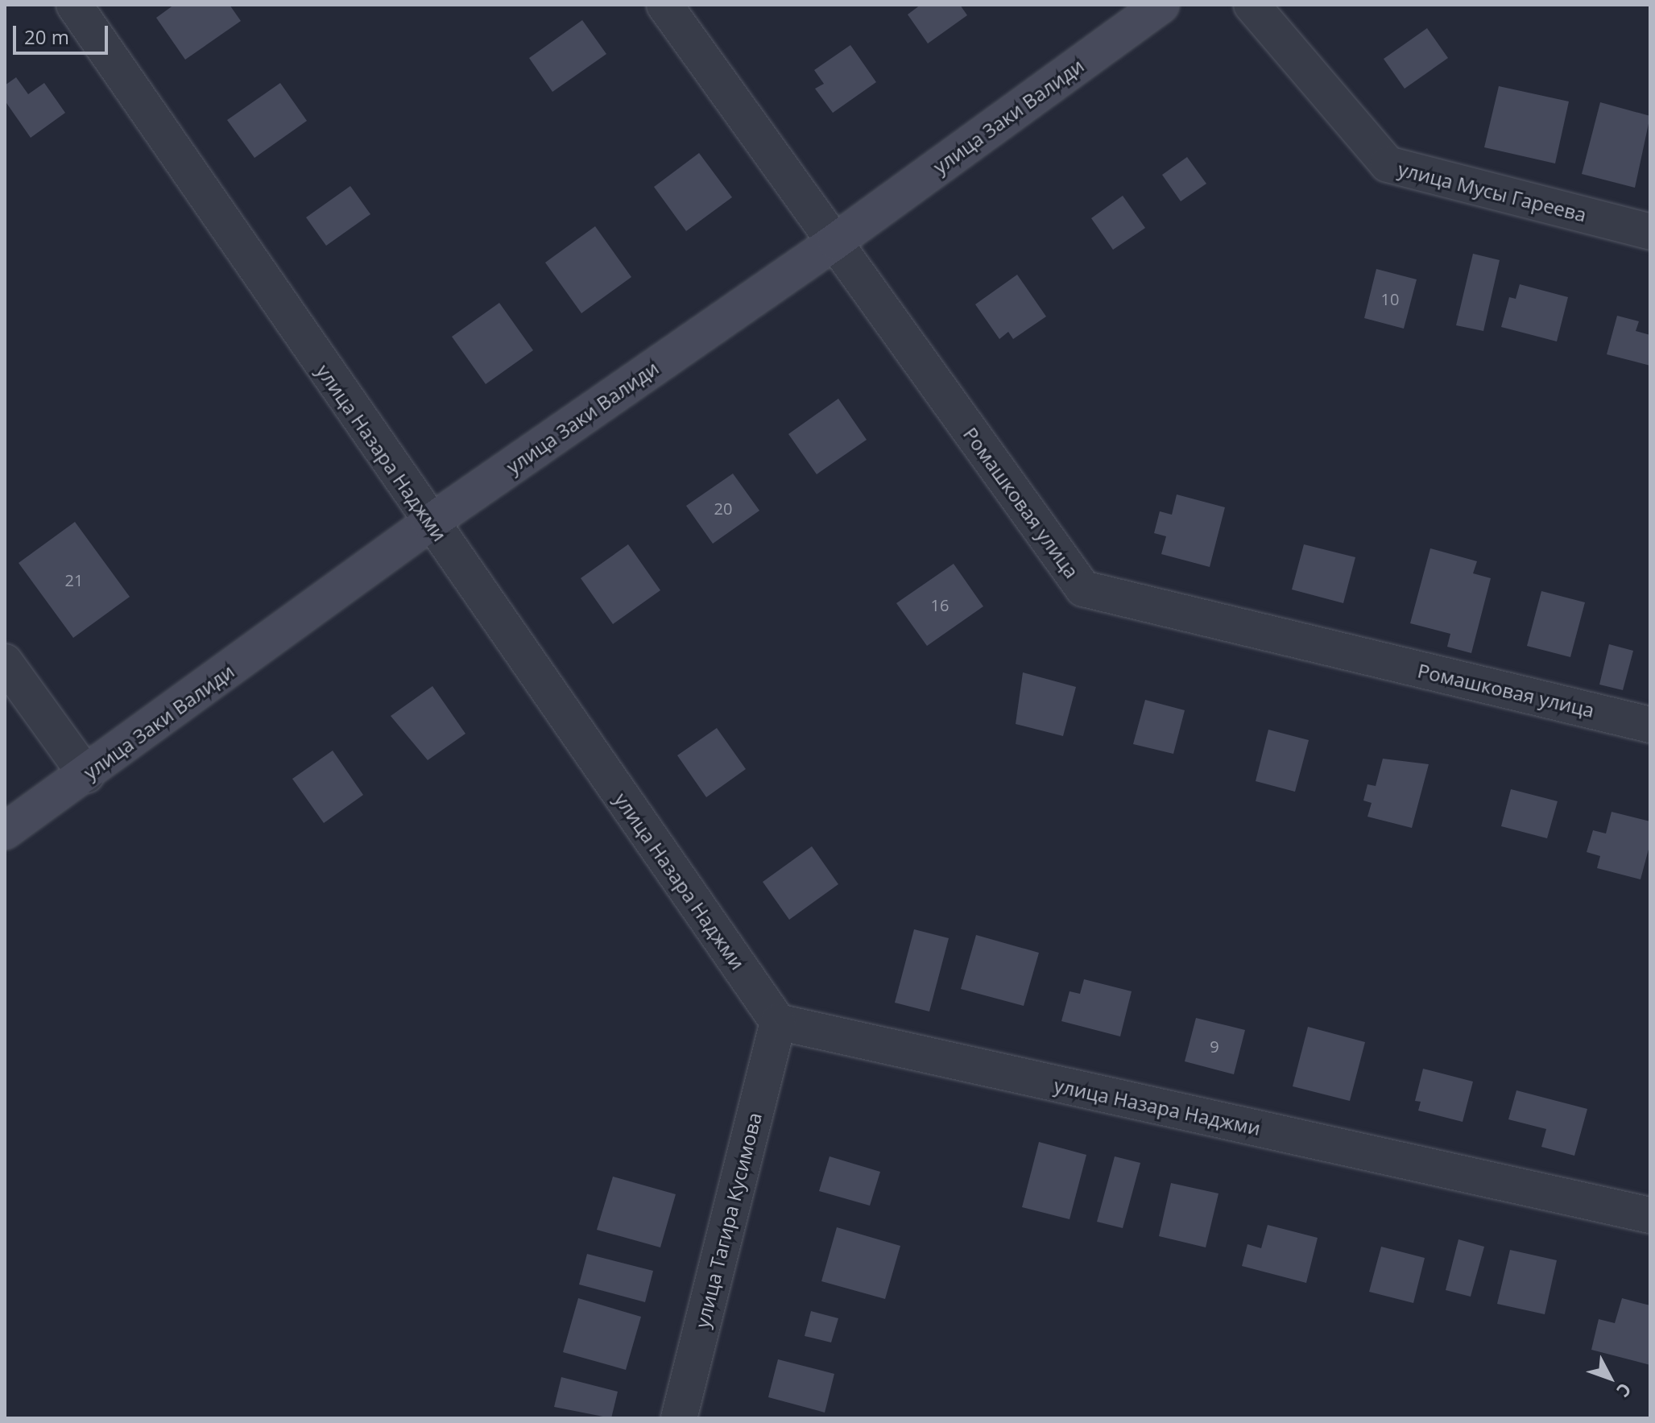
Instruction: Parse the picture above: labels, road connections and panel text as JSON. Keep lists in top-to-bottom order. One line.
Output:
{"streets":{"street":["улица Заки Валиди","улица Мусы Гареева","улица Назара Наджми","Ромашковая улица","улица Тагира Кусимова"]},"crossings":[["улица Заки Валиди","улица Назара Наджми"],["улица Заки Валиди","Ромашковая улица"],["улица Назара Наджми","улица Тагира Кусимова"]],"house_numbers":["10","20","21","16","9"],"scale_bar":"20 m","north":"bottom right"}
